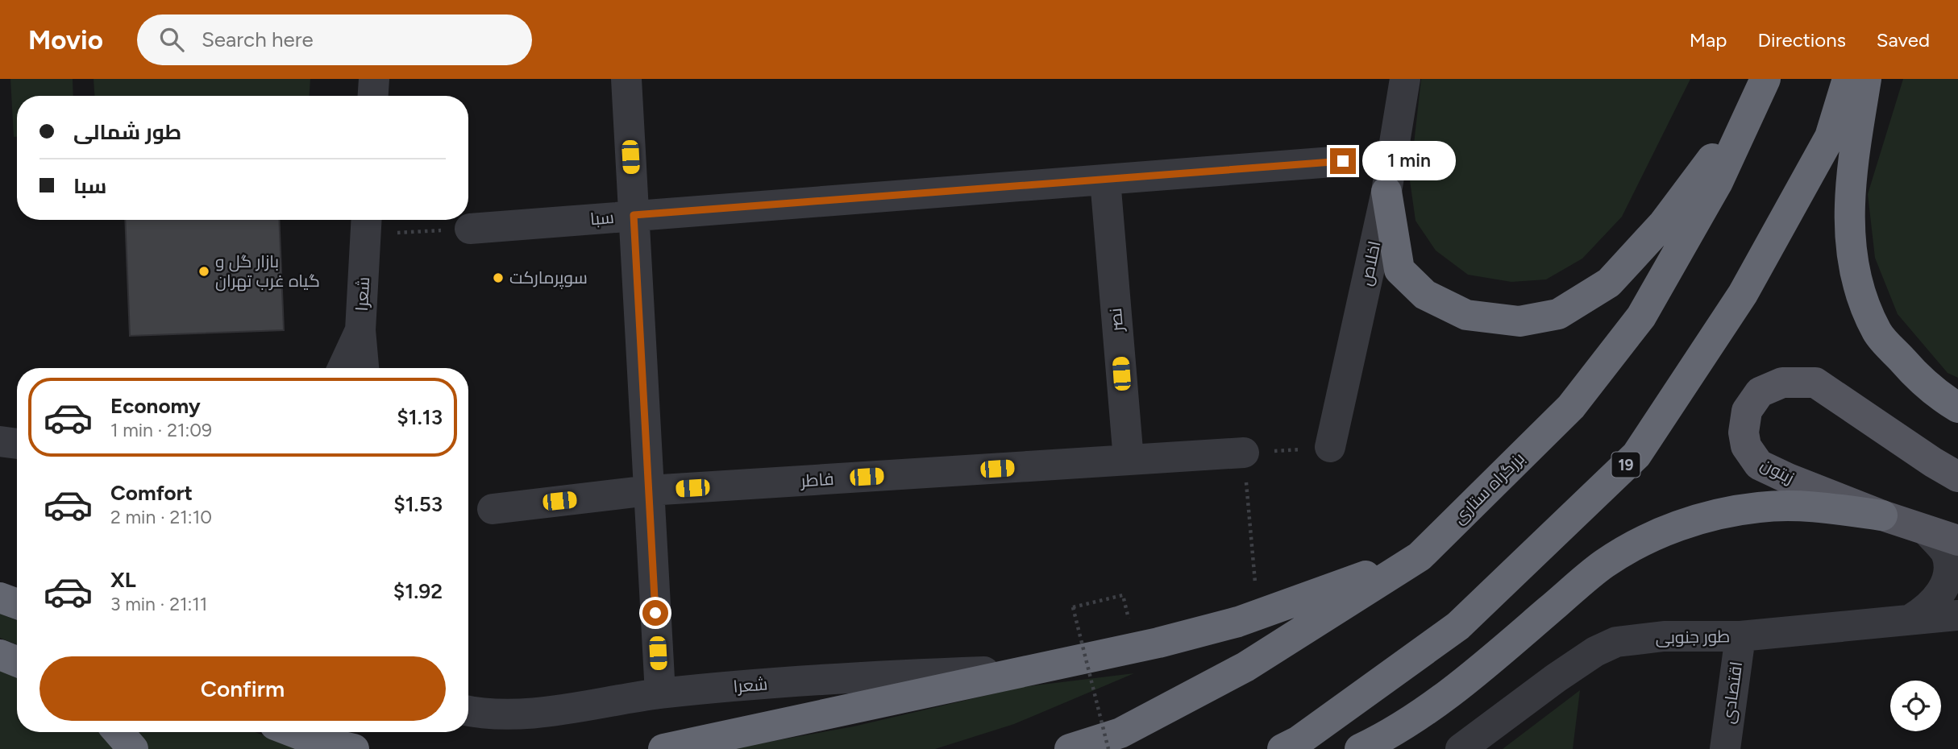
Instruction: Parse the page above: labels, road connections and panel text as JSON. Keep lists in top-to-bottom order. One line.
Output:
{"streets":{"highway":["19","بزرگراه ستاری"],"main road":["زیتون"],"street":["سبا","اخلاص","شعرا","نصر","فاطر","طور جنوبی","اقتصادی"]},"crossings":[["سبا","نصر"],["نصر","فاطر"],["طور جنوبی","اقتصادی"]],"places":["بازار گل و گیاه غرب تهران","سوپرمارکت"],"page":{"header":"Movio","search":"Search here","nav":["Map","Directions","Saved"],"banner":["طور شمالی","سبا"],"bubble":"1 min","list":[{"name":"Economy","note":"1 min · 21:09","value":"$1.13"},{"name":"Comfort","note":"2 min · 21:10","value":"$1.53"},{"name":"XL","note":"3 min · 21:11","value":"$1.92"}],"buttons":"Confirm"}}
